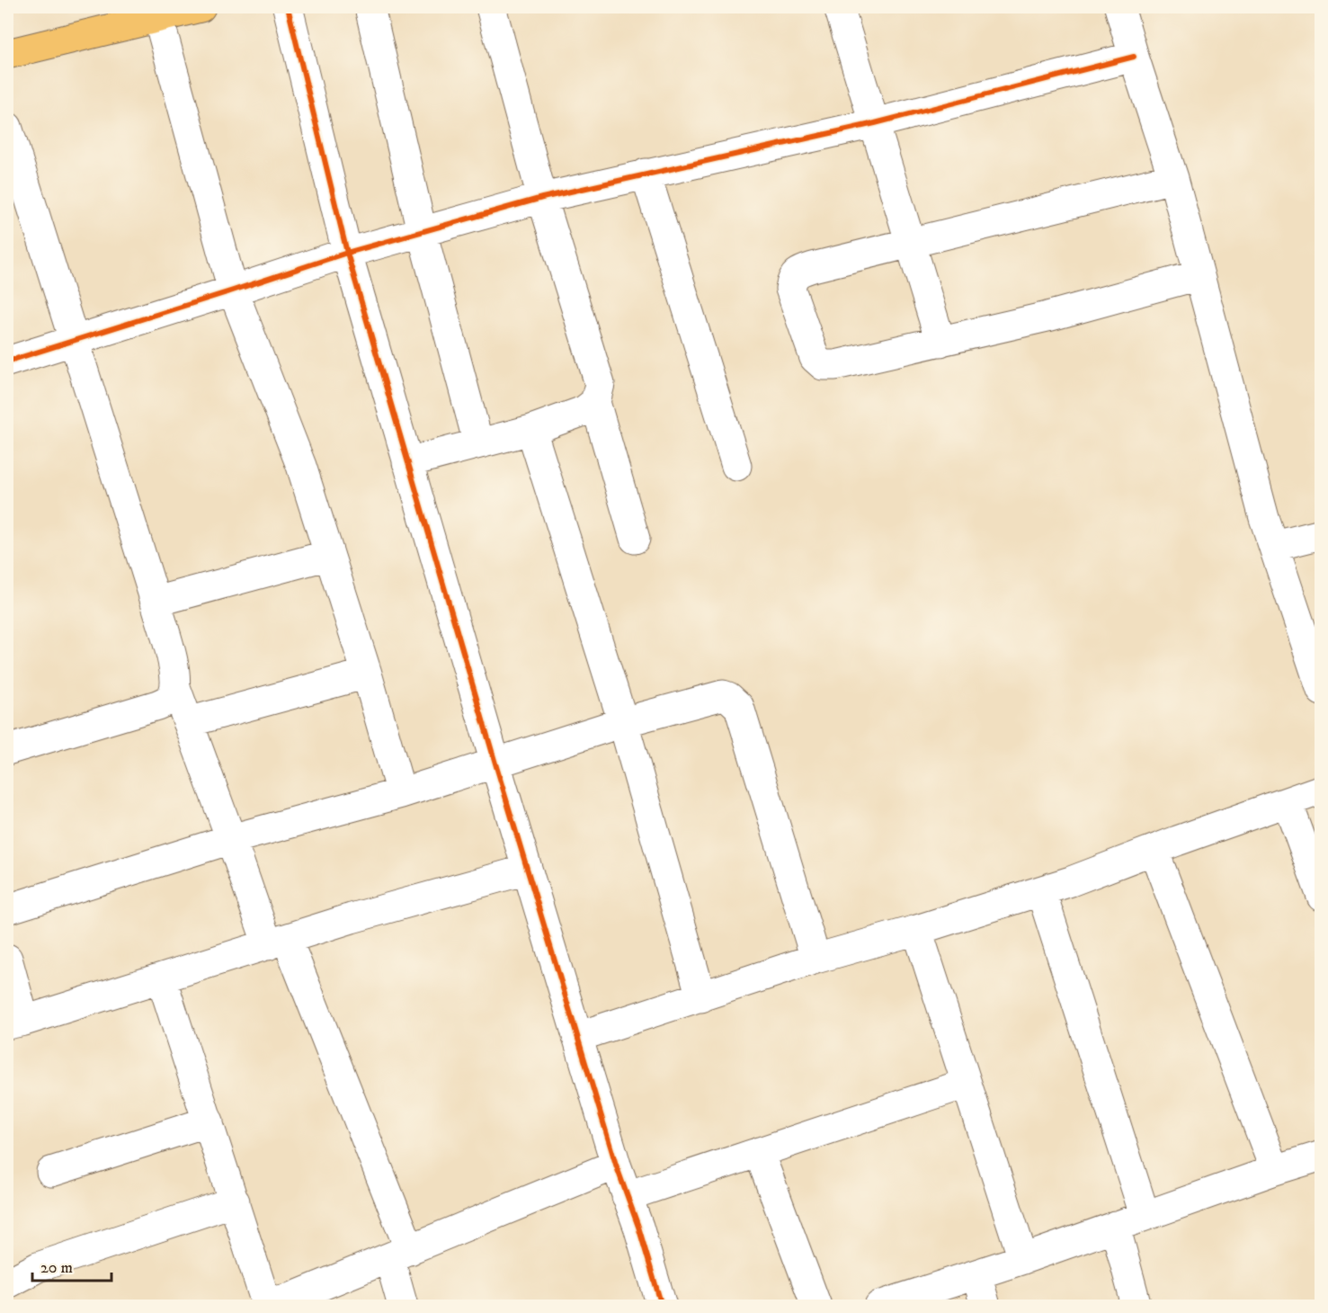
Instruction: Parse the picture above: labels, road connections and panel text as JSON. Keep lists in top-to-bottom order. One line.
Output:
{"scale_bar":"20 m"}
